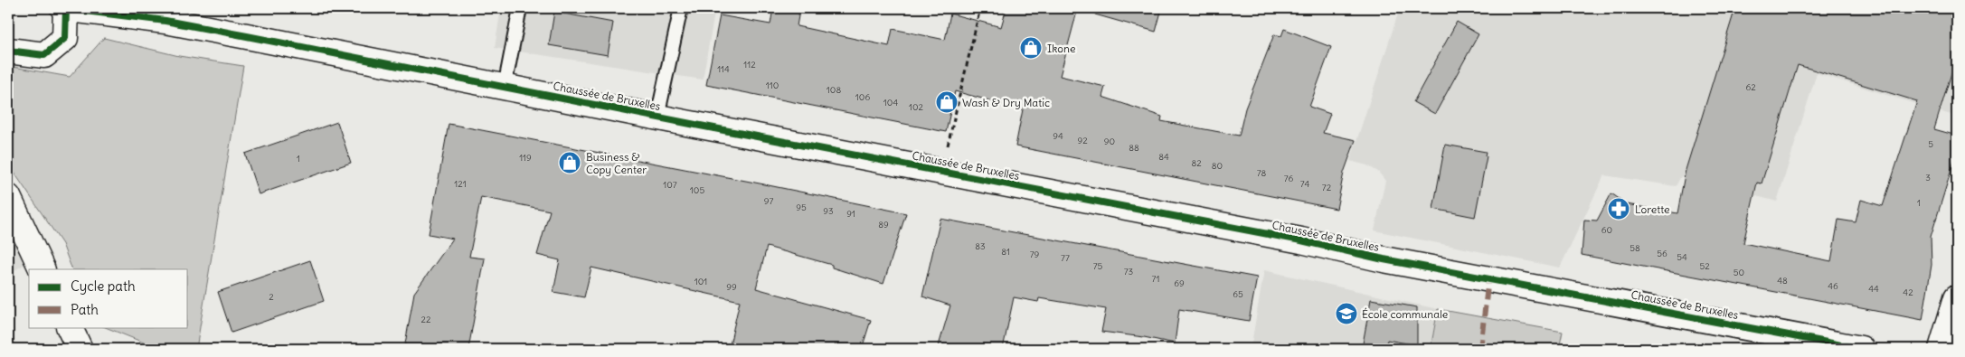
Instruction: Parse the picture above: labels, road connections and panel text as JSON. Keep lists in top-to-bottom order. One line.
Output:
{"streets":{"street":["Chaussée de Bruxelles"]},"places":{"shop":["Ikone","Wash & Dry Matic","Business & Copy Center"],"pharmacy":["Lorette"],"school or university":["École communale"]},"house_numbers":["112","114","110","62","108","106","104","102","94","92","90","5","88","84","119","1","82","80","78","3","76","121","74","107","72","105","97","1","95","93","91","89","60","83","58","81","56","79","54","77","75","52","73","50","71","48","101","69","46","99","44","42","65","2","22"],"legend":["Cycle path","Path"]}
